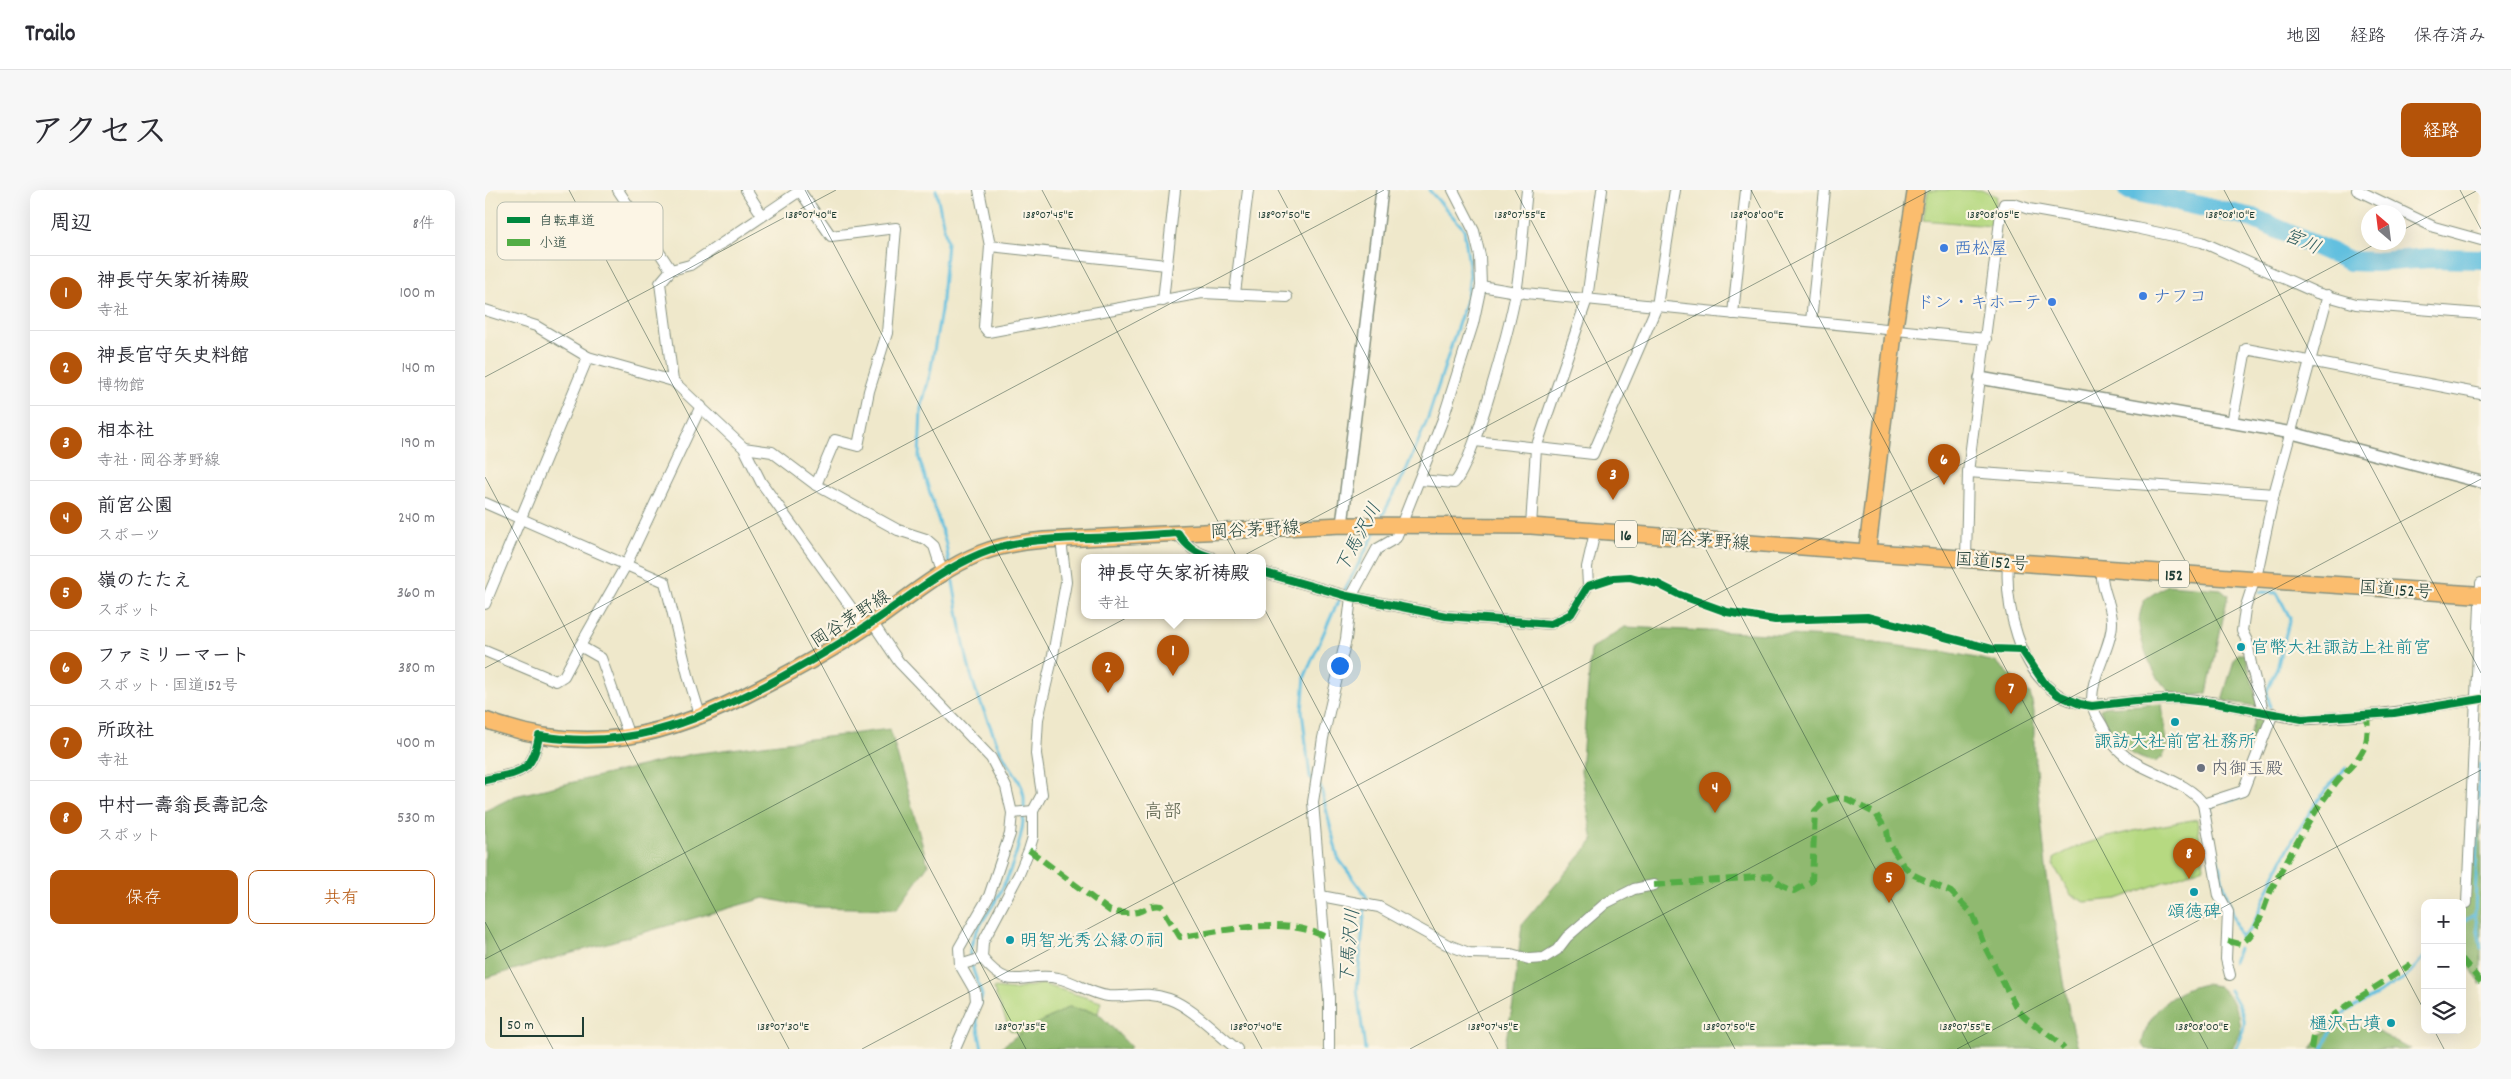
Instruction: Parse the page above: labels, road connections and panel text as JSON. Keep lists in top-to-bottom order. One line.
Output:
{"streets":{"highway":["国道152号","152"],"main road":["岡谷茅野線","16"]},"crossings":[["岡谷茅野線","国道152号"]],"districts":["高部"],"water":["宮川","下馬沢川"],"places":["西松屋","ナフコ","ドン・キホーテ","官幣大社諏訪上社前宮","諏訪大社前宮社務所","内御玉殿","頌徳碑","明智光秀公縁の祠","樋沢古墳"],"legend":["自転車道","小道"],"scale_bar":"50 m","north":"top left","page":{"header":"Trailo","nav":["地図","経路","保存済み"],"title":"アクセス","buttons":["経路",["保存","共有"]],"heading":["周辺","8件"],"list":[{"mark":"1","name":"神長守矢家祈祷殿","note":"寺社","value":"100 m"},{"mark":"2","name":"神長官守矢史料館","note":"博物館","value":"140 m"},{"mark":"3","name":"相本社","note":"寺社 · 岡谷茅野線","value":"190 m"},{"mark":"4","name":"前宮公園","note":"スポーツ","value":"240 m"},{"mark":"5","name":"嶺のたたえ","note":"スポット","value":"360 m"},{"mark":"6","name":"ファミリーマート","note":"スポット · 国道152号","value":"380 m"},{"mark":"7","name":"所政社","note":"寺社","value":"400 m"},{"mark":"8","name":"中村一壽翁長壽記念","note":"スポット","value":"530 m"}],"pins":["6","3","1","2","7","4","8","5"],"popup":["神長守矢家祈祷殿","寺社"],"map_buttons":["+","−"],"scale":"50 m"},"coordinates":["138°07'40\"E","138°07'45\"E","138°07'50\"E","138°07'55\"E","138°08'00\"E","138°08'05\"E","138°08'10\"E","138°07'30\"E","138°07'35\"E"]}
